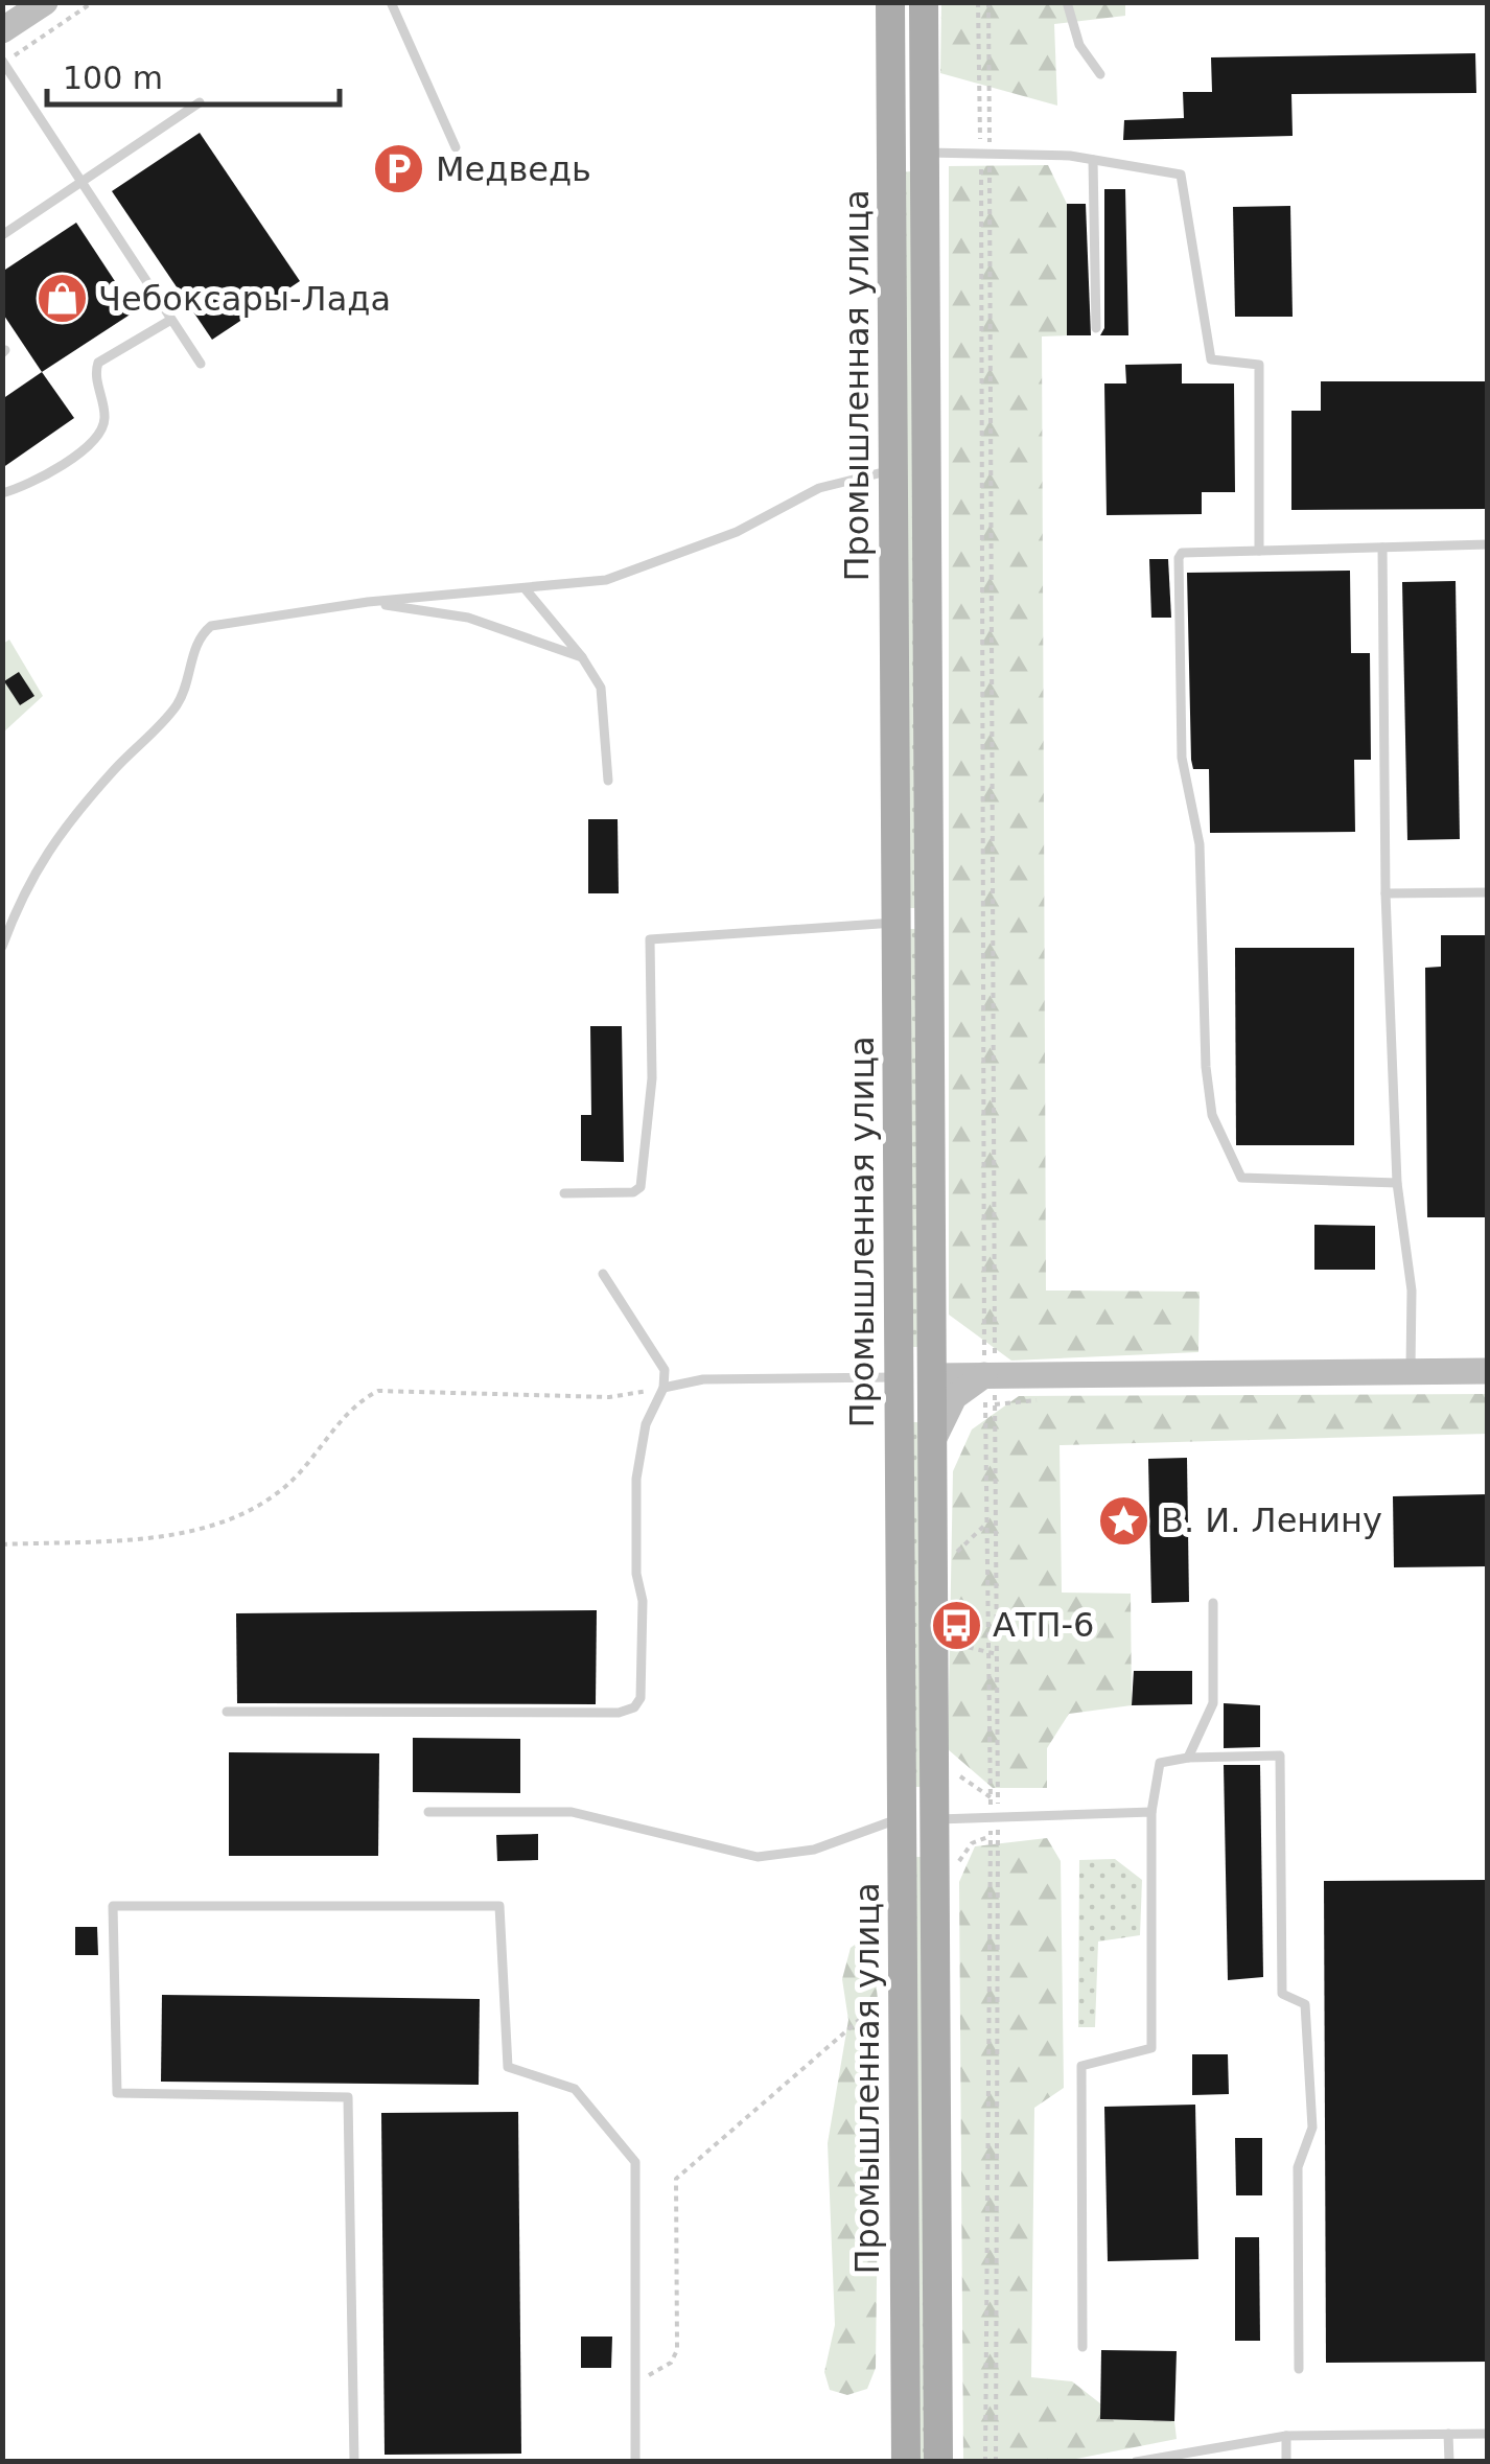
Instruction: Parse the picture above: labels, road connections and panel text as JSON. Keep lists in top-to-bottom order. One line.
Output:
{"streets":{"main road":["Промышленная улица"]},"places":{"parking":["Медведь"],"shop":["Чебоксары-Лада"],"place":["В. И. Ленину"],"bus stop":["АТП-6"]},"scale_bar":"100 m"}
